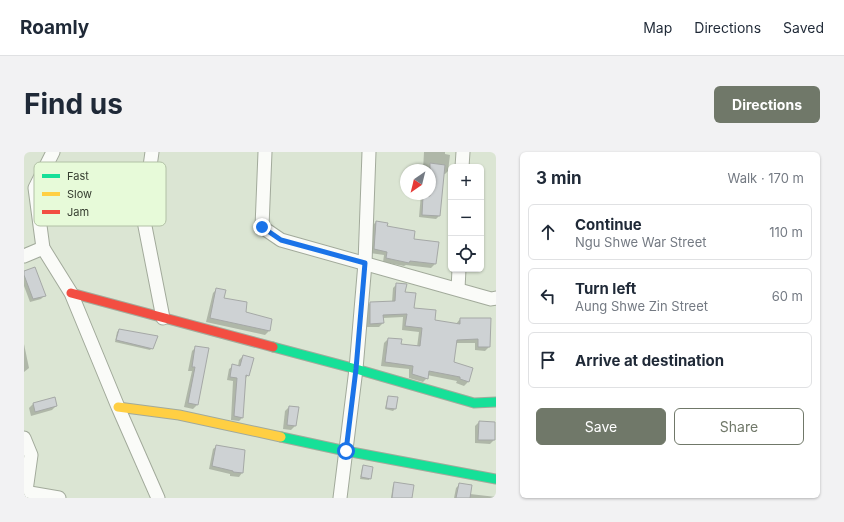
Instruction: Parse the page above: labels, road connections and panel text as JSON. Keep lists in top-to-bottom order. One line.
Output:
{"legend":["Fast","Slow","Jam"],"north":"bottom left","page":{"header":"Roamly","nav":["Map","Directions","Saved"],"buttons":["Directions",["Save","Share"]],"title":"Find us","heading":["3 min","Walk · 170 m"],"map_buttons":["+","−"],"list":[["Continue","Ngu Shwe War Street","110 m"],["Turn left","Aung Shwe Zin Street","60 m"],"Arrive at destination"]}}
